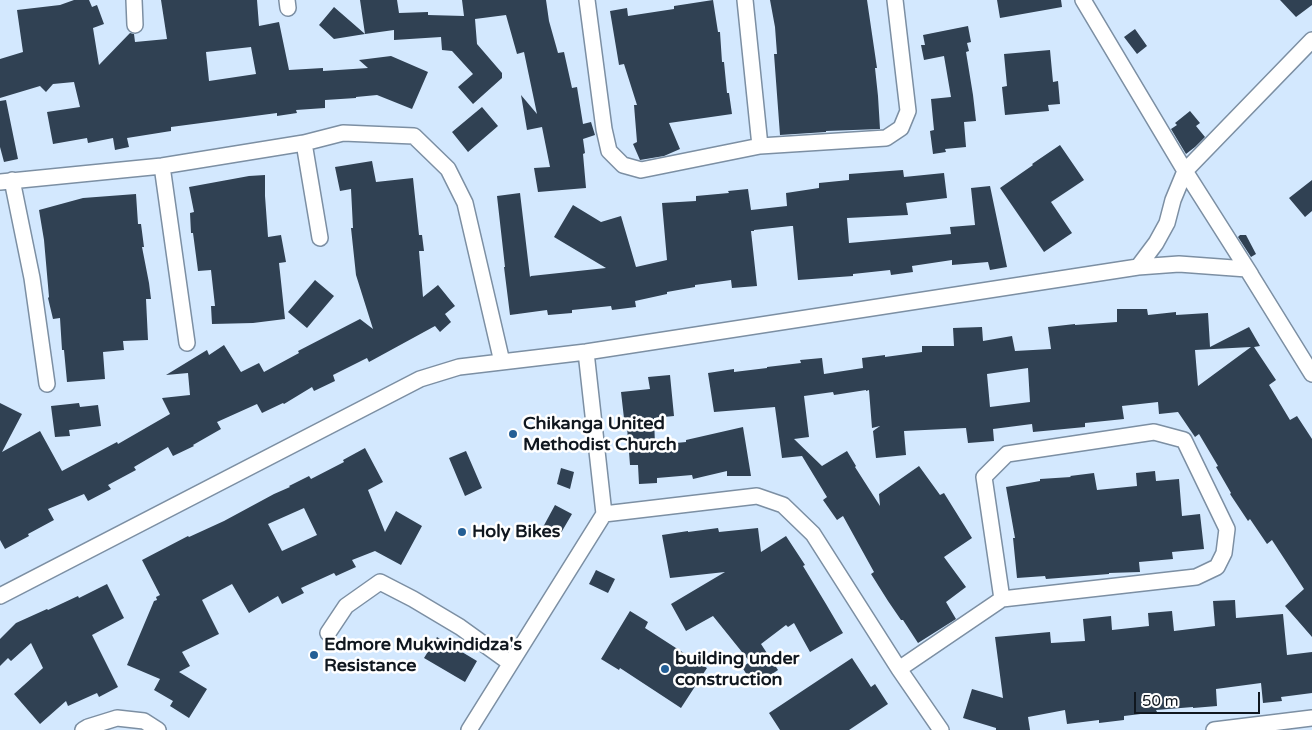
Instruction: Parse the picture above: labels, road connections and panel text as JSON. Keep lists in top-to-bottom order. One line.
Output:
{"places":["Chikanga United Methodist Church","Holy Bikes","Edmore Mukwindidza's Resistance","building under construction"],"scale_bar":"50 m"}
